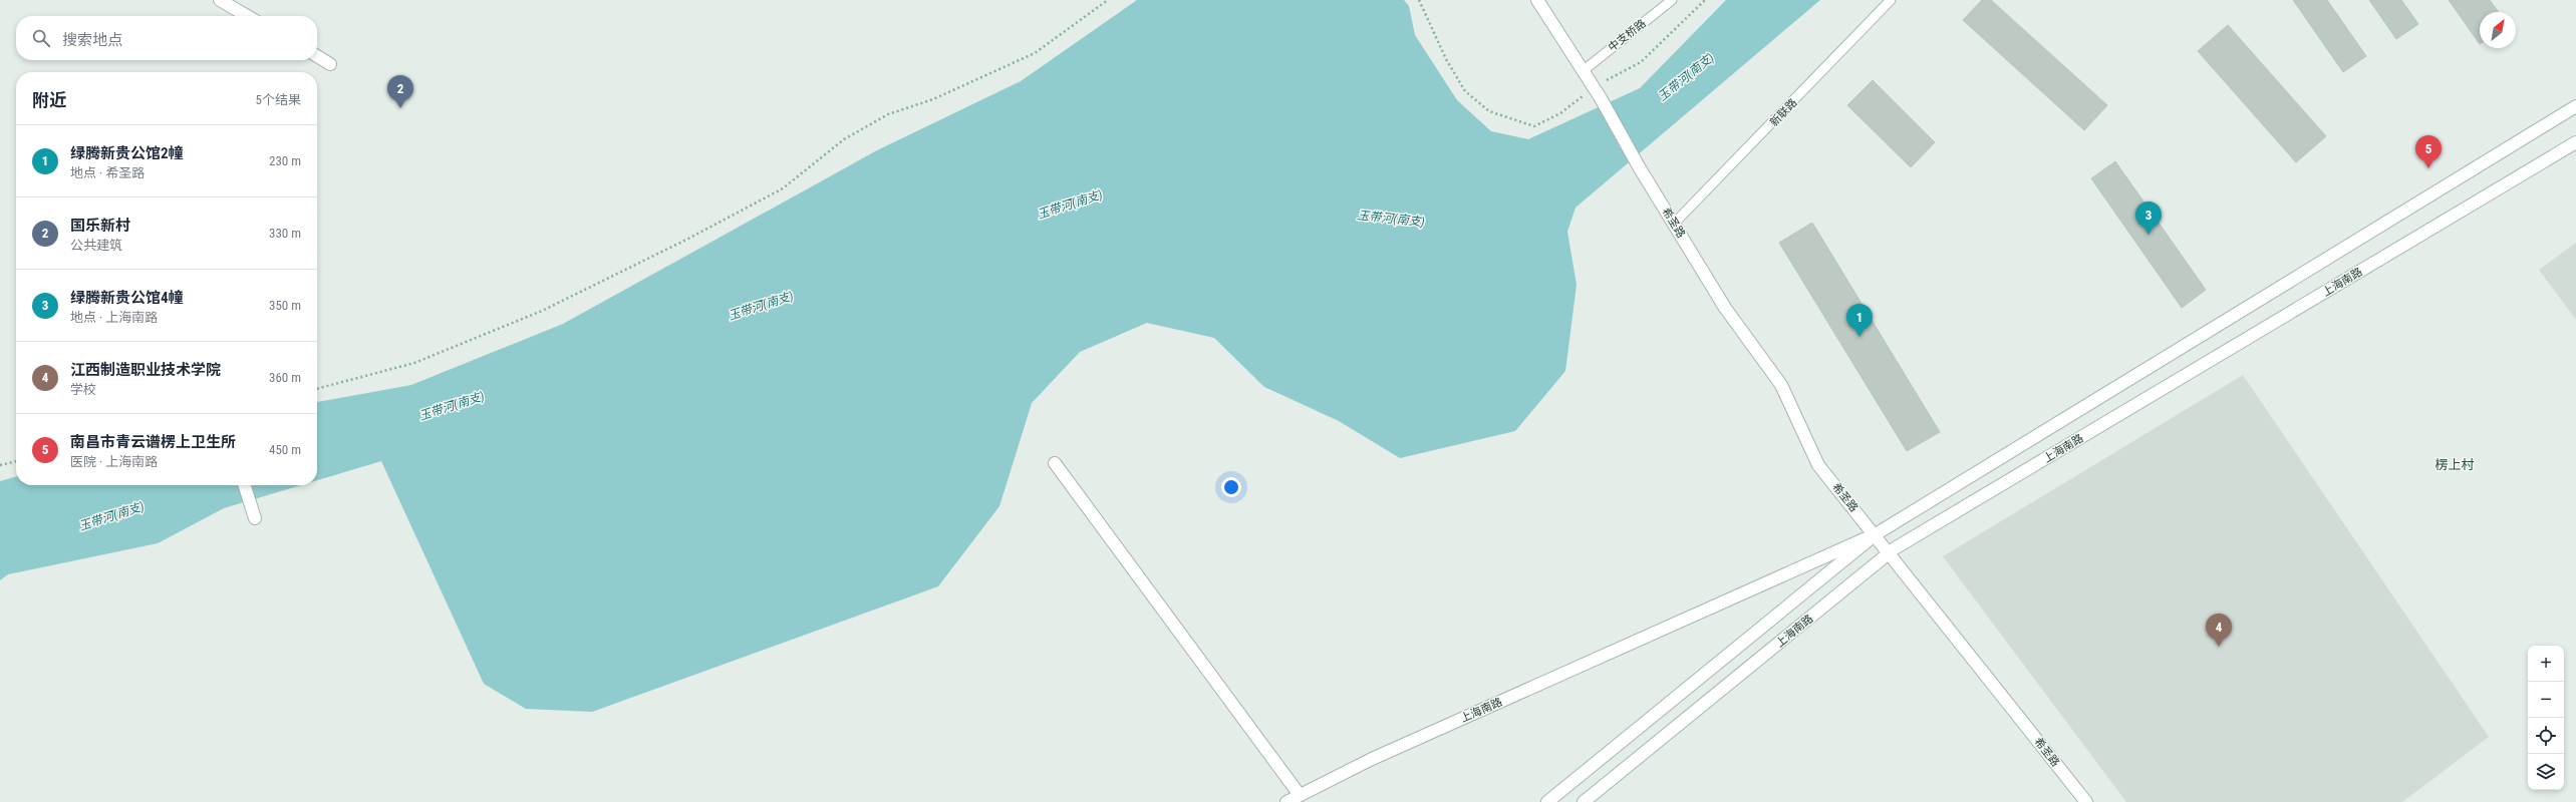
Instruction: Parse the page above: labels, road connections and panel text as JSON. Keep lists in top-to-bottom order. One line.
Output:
{"streets":{"main road":["希圣路","上海南路"],"lane":["中支桥路","新联路"]},"crossings":[["新联路","希圣路"],["希圣路","上海南路"]],"districts":["楞上村"],"water":["玉带河(南支)"],"north":"top right","page":{"search":"搜索地点","heading":["附近","5个结果"],"pins":["2","5","3","1","4"],"list":[{"mark":"1","name":"绿腾新贵公馆2幢","note":"地点 · 希圣路","value":"230 m"},{"mark":"2","name":"国乐新村","note":"公共建筑","value":"330 m"},{"mark":"3","name":"绿腾新贵公馆4幢","note":"地点 · 上海南路","value":"350 m"},{"mark":"4","name":"江西制造职业技术学院","note":"学校","value":"360 m"},{"mark":"5","name":"南昌市青云谱楞上卫生所","note":"医院 · 上海南路","value":"450 m"}],"map_buttons":["+","−"]}}
